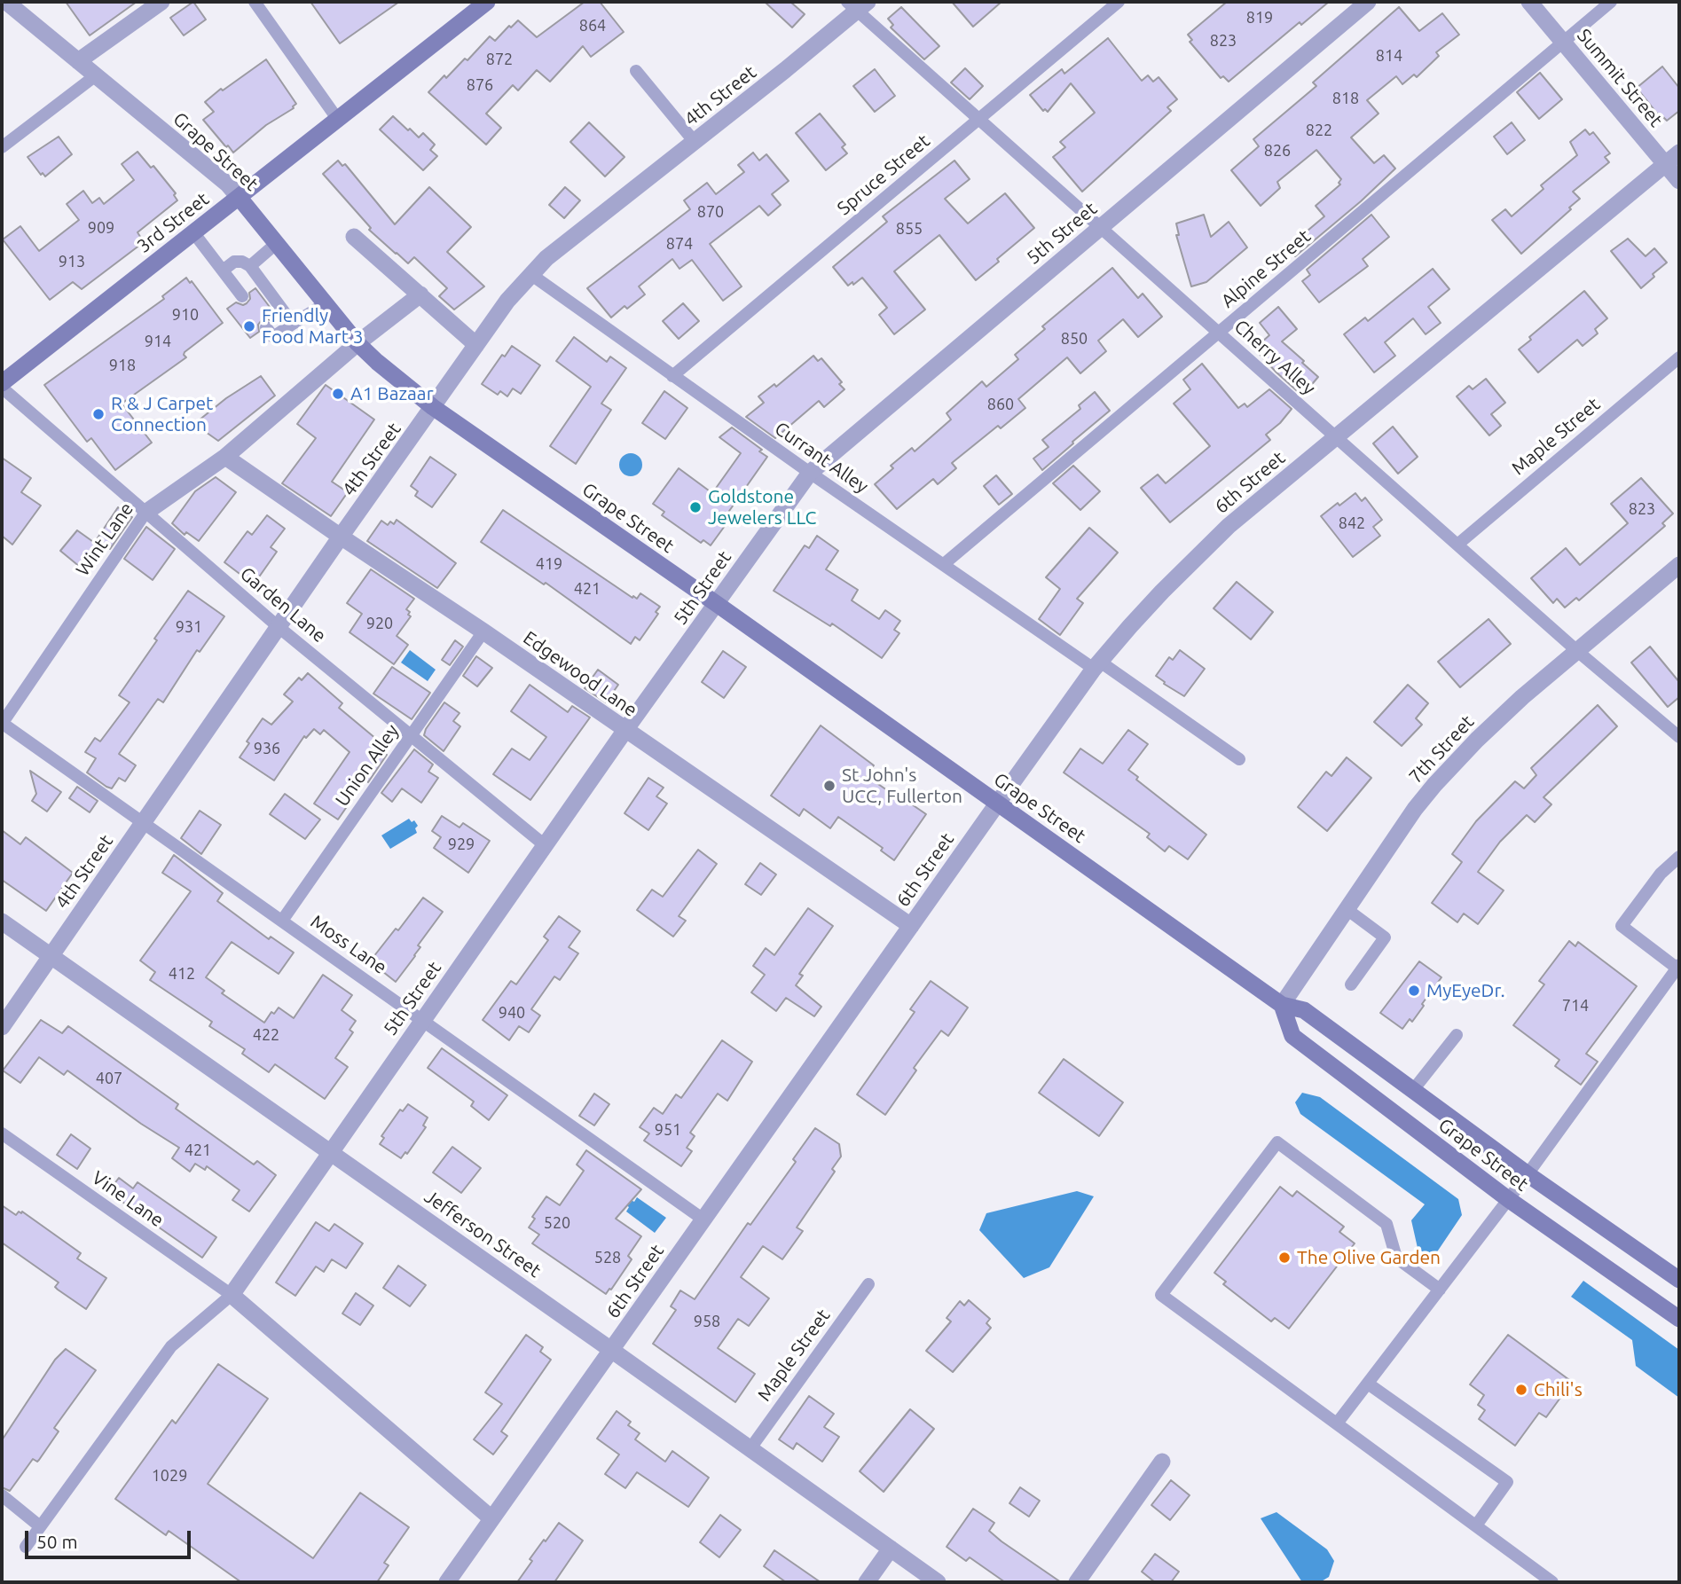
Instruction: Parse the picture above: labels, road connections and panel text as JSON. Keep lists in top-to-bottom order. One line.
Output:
{"streets":{"main road":["Grape Street","3rd Street"],"street":["Summit Street","4th Street","5th Street","6th Street","Wint Lane","Edgewood Lane","7th Street","Jefferson Street"],"lane":["Spruce Street","Alpine Street","Cherry Alley","Maple Street","Currant Alley","Garden Lane","Union Alley","Moss Lane","Vine Lane"]},"crossings":[["Summit Street","Alpine Street"],["Summit Street","6th Street"],["4th Street","Grape Street"],["4th Street","Cherry Alley"],["4th Street","Currant Alley"],["4th Street","Garden Lane"],["4th Street","Edgewood Lane"],["4th Street","Moss Lane"],["4th Street","Jefferson Street"],["Grape Street","3rd Street"],["Grape Street","5th Street"],["Grape Street","6th Street"],["Grape Street","Wint Lane"],["Grape Street","7th Street"],["Spruce Street","Cherry Alley"],["Spruce Street","Currant Alley"],["3rd Street","Garden Lane"],["5th Street","Cherry Alley"],["5th Street","Currant Alley"],["5th Street","Garden Lane"],["5th Street","Edgewood Lane"],["5th Street","Moss Lane"],["5th Street","Vine Lane"],["5th Street","Jefferson Street"],["Alpine Street","Cherry Alley"],["Alpine Street","Currant Alley"],["Cherry Alley","Maple Street"],["Cherry Alley","6th Street"],["Cherry Alley","7th Street"],["Maple Street","Jefferson Street"],["Currant Alley","6th Street"],["6th Street","Edgewood Lane"],["6th Street","Moss Lane"],["6th Street","Jefferson Street"],["Wint Lane","Garden Lane"],["Wint Lane","Edgewood Lane"],["Wint Lane","Moss Lane"],["Garden Lane","Union Alley"],["Edgewood Lane","Union Alley"],["Union Alley","Moss Lane"]],"places":["Friendly Food Mart 3","A1 Bazaar","R & J Carpet Connection","Goldstone Jewelers LLC","St John's UCC, Fullerton","MyEyeDr.","The Olive Garden","Chili's"],"house_numbers":["819","864","823","814","872","876","818","822","826","870","909","855","874","913","910","850","914","918","860","823","842","419","421","920","931","936","929","412","714","940","422","407","951","421","520","528","958","1029"],"scale_bar":"50 m"}
